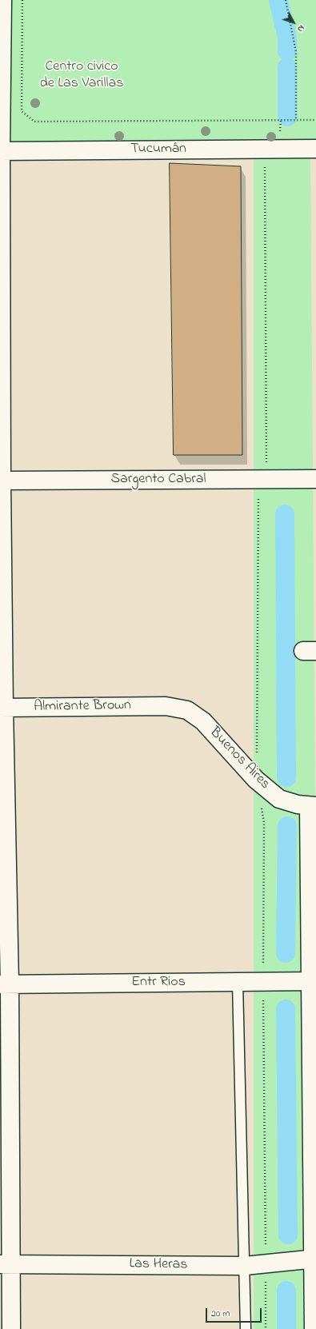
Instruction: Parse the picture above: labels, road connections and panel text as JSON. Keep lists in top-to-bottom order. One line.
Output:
{"streets":{"street":["Tucumán","Sargento Cabral","Almirante Brown","Buenos Aires","Entr Rios","Las Heras"]},"crossings":[["Almirante Brown","Buenos Aires"]],"parks":["Centro civico de Las Varillas"],"scale_bar":"20 m","north":"bottom right"}
